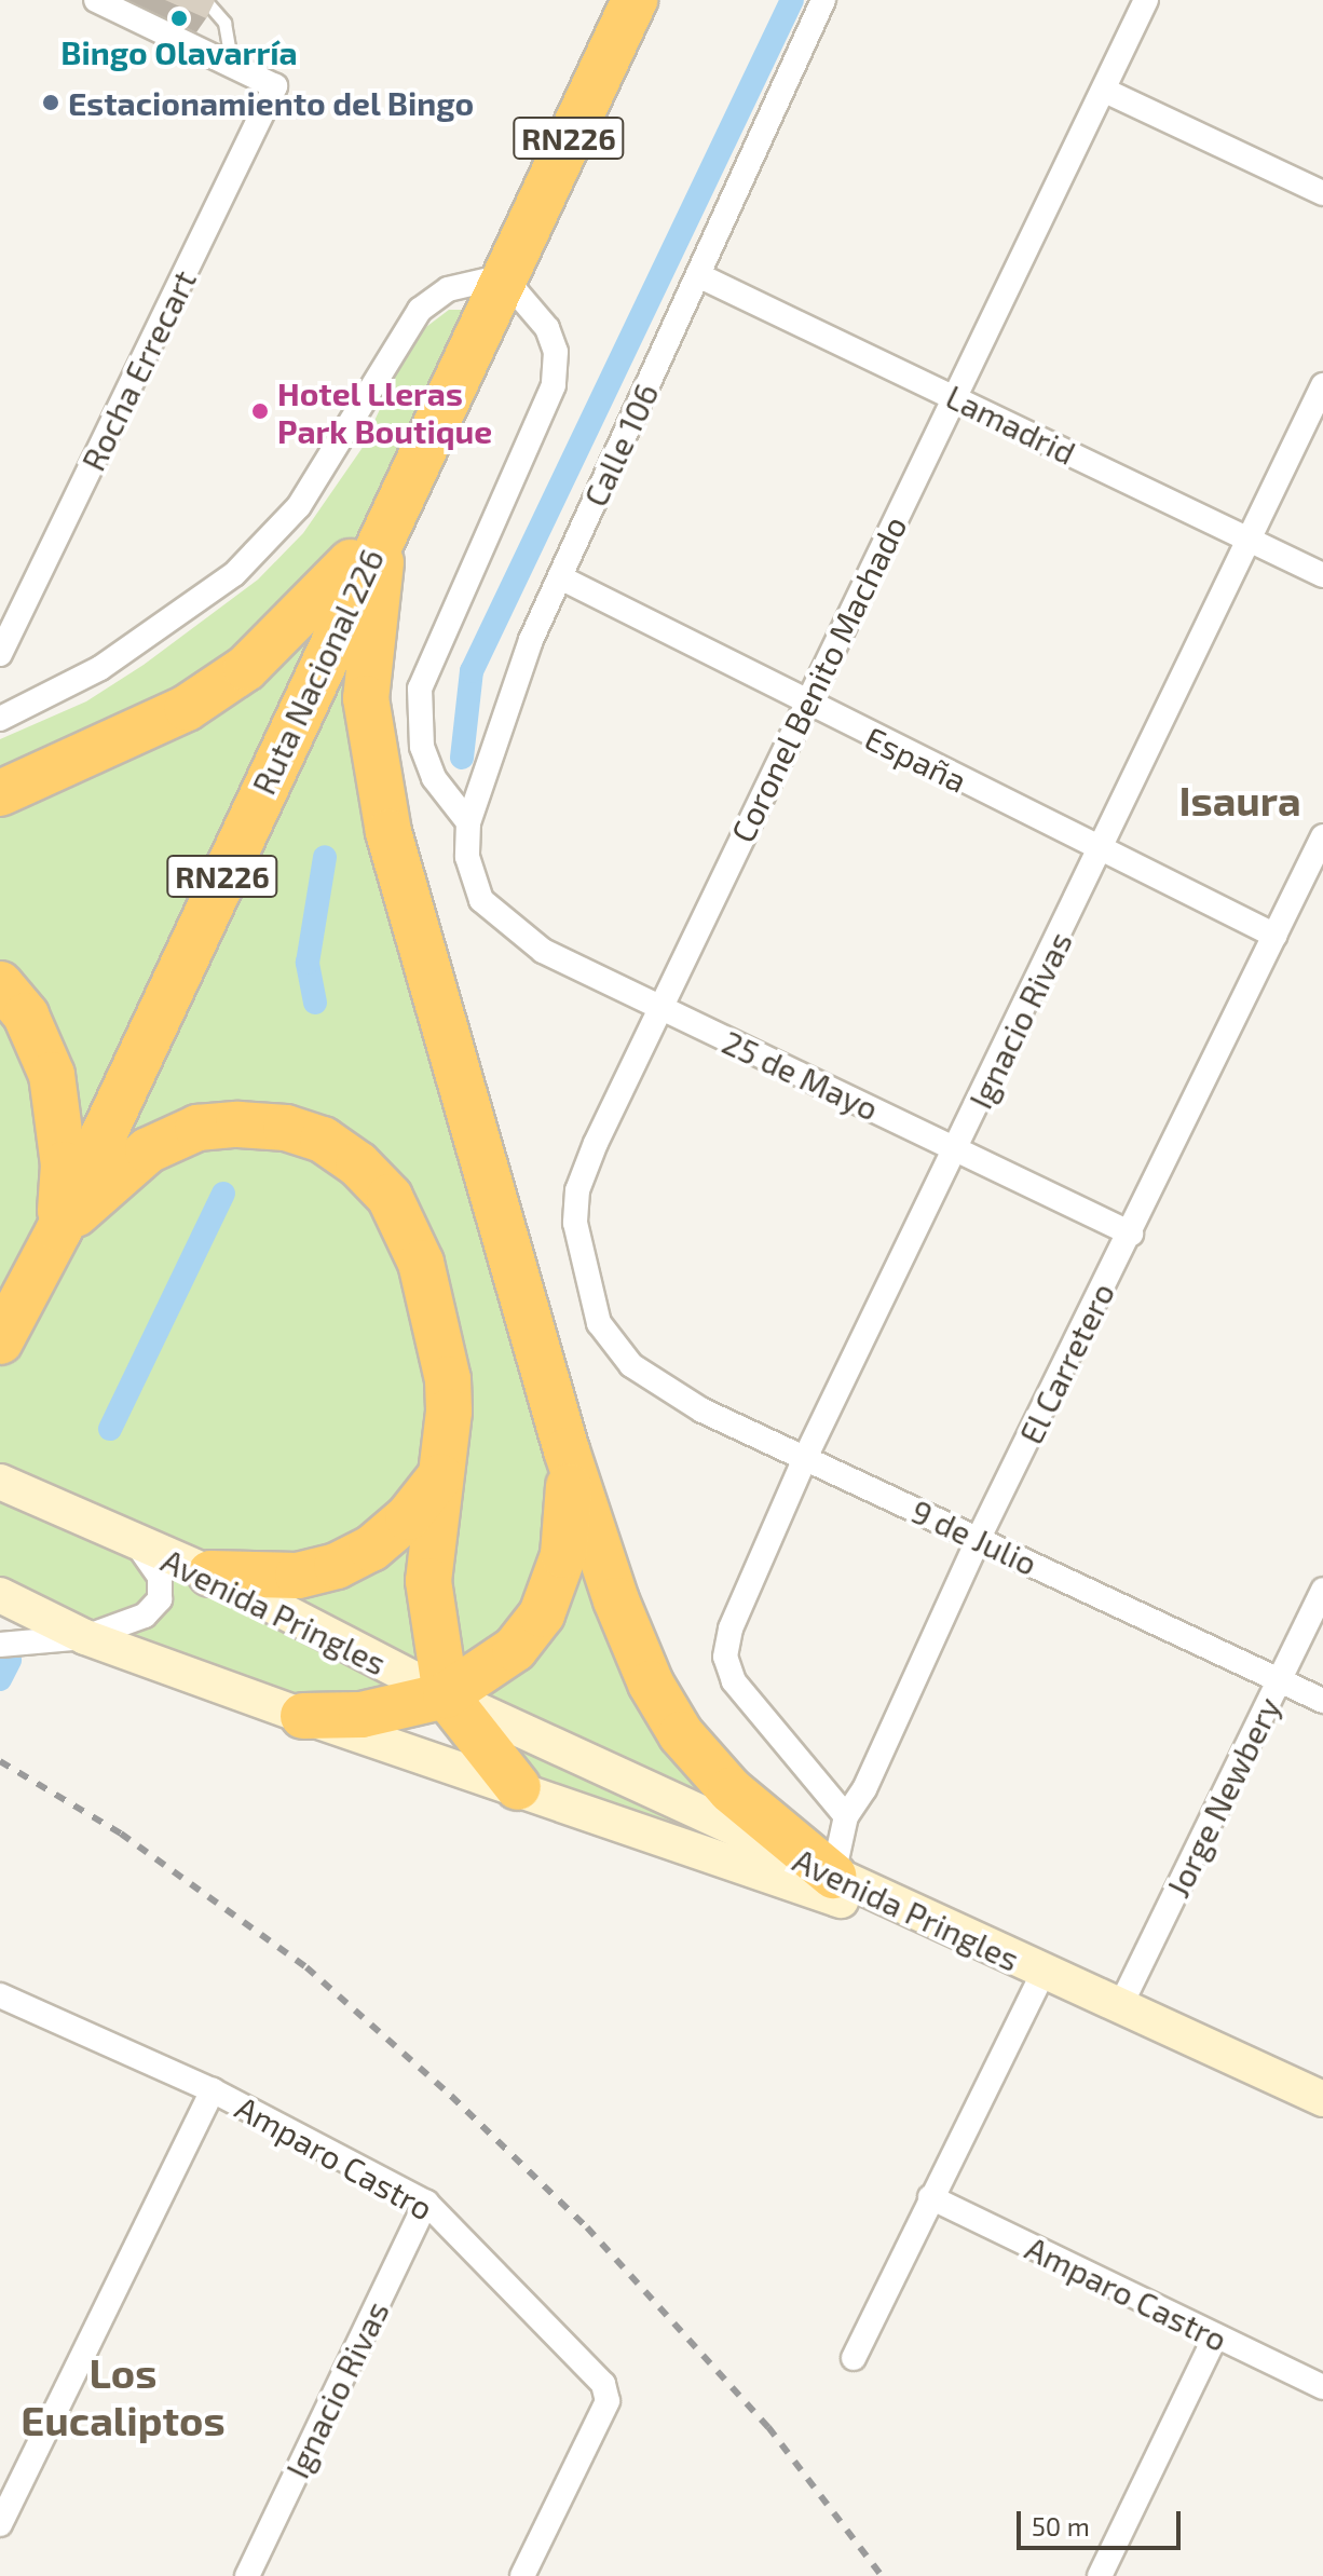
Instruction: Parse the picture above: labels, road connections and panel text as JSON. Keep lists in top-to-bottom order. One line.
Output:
{"streets":{"highway":["RN226","Ruta Nacional 226"],"main road":["Avenida Pringles"],"street":["Rocha Errecart","Lamadrid","Calle 106","Coronel Benito Machado","España","Ignacio Rivas","25 de Mayo","El Carretero","9 de Julio","Jorge Newbery","Amparo Castro"]},"crossings":[["Lamadrid","Calle 106"],["Lamadrid","Coronel Benito Machado"],["Lamadrid","Ignacio Rivas"],["Calle 106","España"],["Calle 106","25 de Mayo"],["Coronel Benito Machado","España"],["Coronel Benito Machado","25 de Mayo"],["Coronel Benito Machado","9 de Julio"],["España","Ignacio Rivas"],["España","El Carretero"],["Ignacio Rivas","25 de Mayo"],["Ignacio Rivas","El Carretero"],["Ignacio Rivas","9 de Julio"],["Ignacio Rivas","Amparo Castro"],["25 de Mayo","El Carretero"],["El Carretero","9 de Julio"],["El Carretero","Avenida Pringles"],["9 de Julio","Jorge Newbery"],["Avenida Pringles","Jorge Newbery"]],"districts":["Isaura","Los Eucaliptos"],"places":["Bingo Olavarría","Estacionamiento del Bingo","Hotel Lleras Park Boutique"],"scale_bar":"50 m"}
